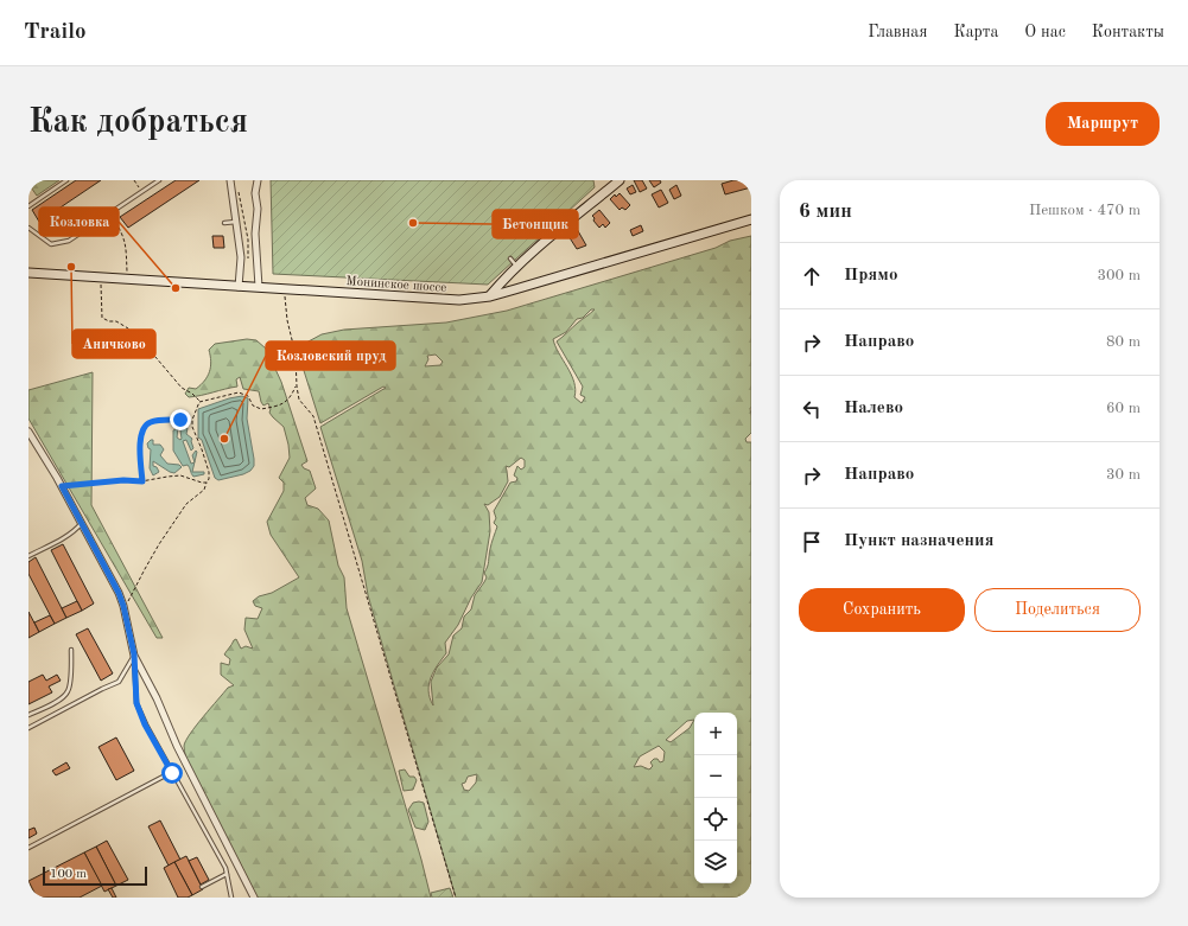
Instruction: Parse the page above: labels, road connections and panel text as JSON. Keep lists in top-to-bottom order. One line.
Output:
{"streets":{"main road":["Монинское шоссе"]},"places":["Бетонщик","Аничково","Козловка","Козловский пруд"],"scale_bar":"100 m","page":{"header":"Trailo","nav":["Главная","Карта","О нас","Контакты"],"buttons":["Маршрут",["Сохранить","Поделиться"]],"title":"Как добраться","heading":["6 мин","Пешком · 470 m"],"list":[["Прямо","300 m"],["Направо","80 m"],["Налево","60 m"],["Направо","30 m"],"Пункт назначения"],"map_buttons":["+","−"],"scale":"100 m"}}
